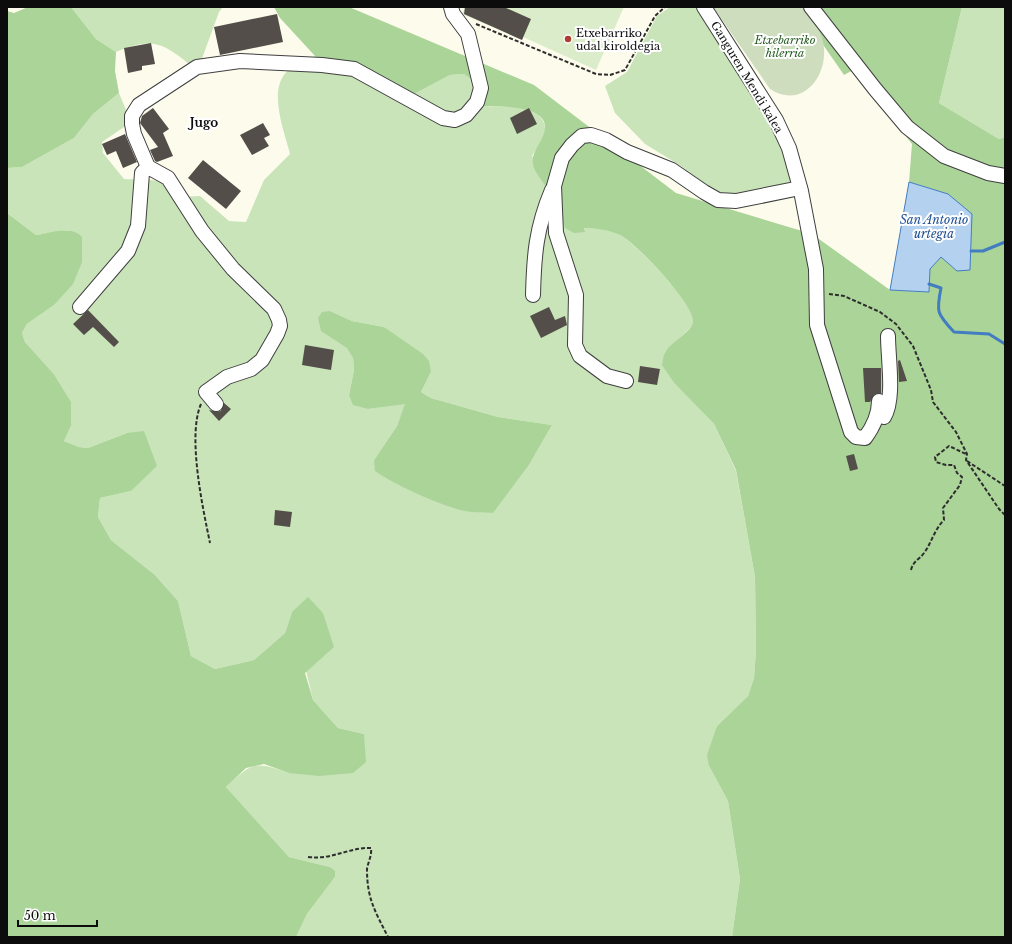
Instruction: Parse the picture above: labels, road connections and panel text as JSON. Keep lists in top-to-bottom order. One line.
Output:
{"streets":{"street":["Ganguren Mendi kalea"]},"districts":["Jugo"],"water":["San Antonio urtegia"],"parks":["Etxebarriko hilerria"],"places":["Etxebarriko udal kiroldegia"],"scale_bar":"50 m"}
